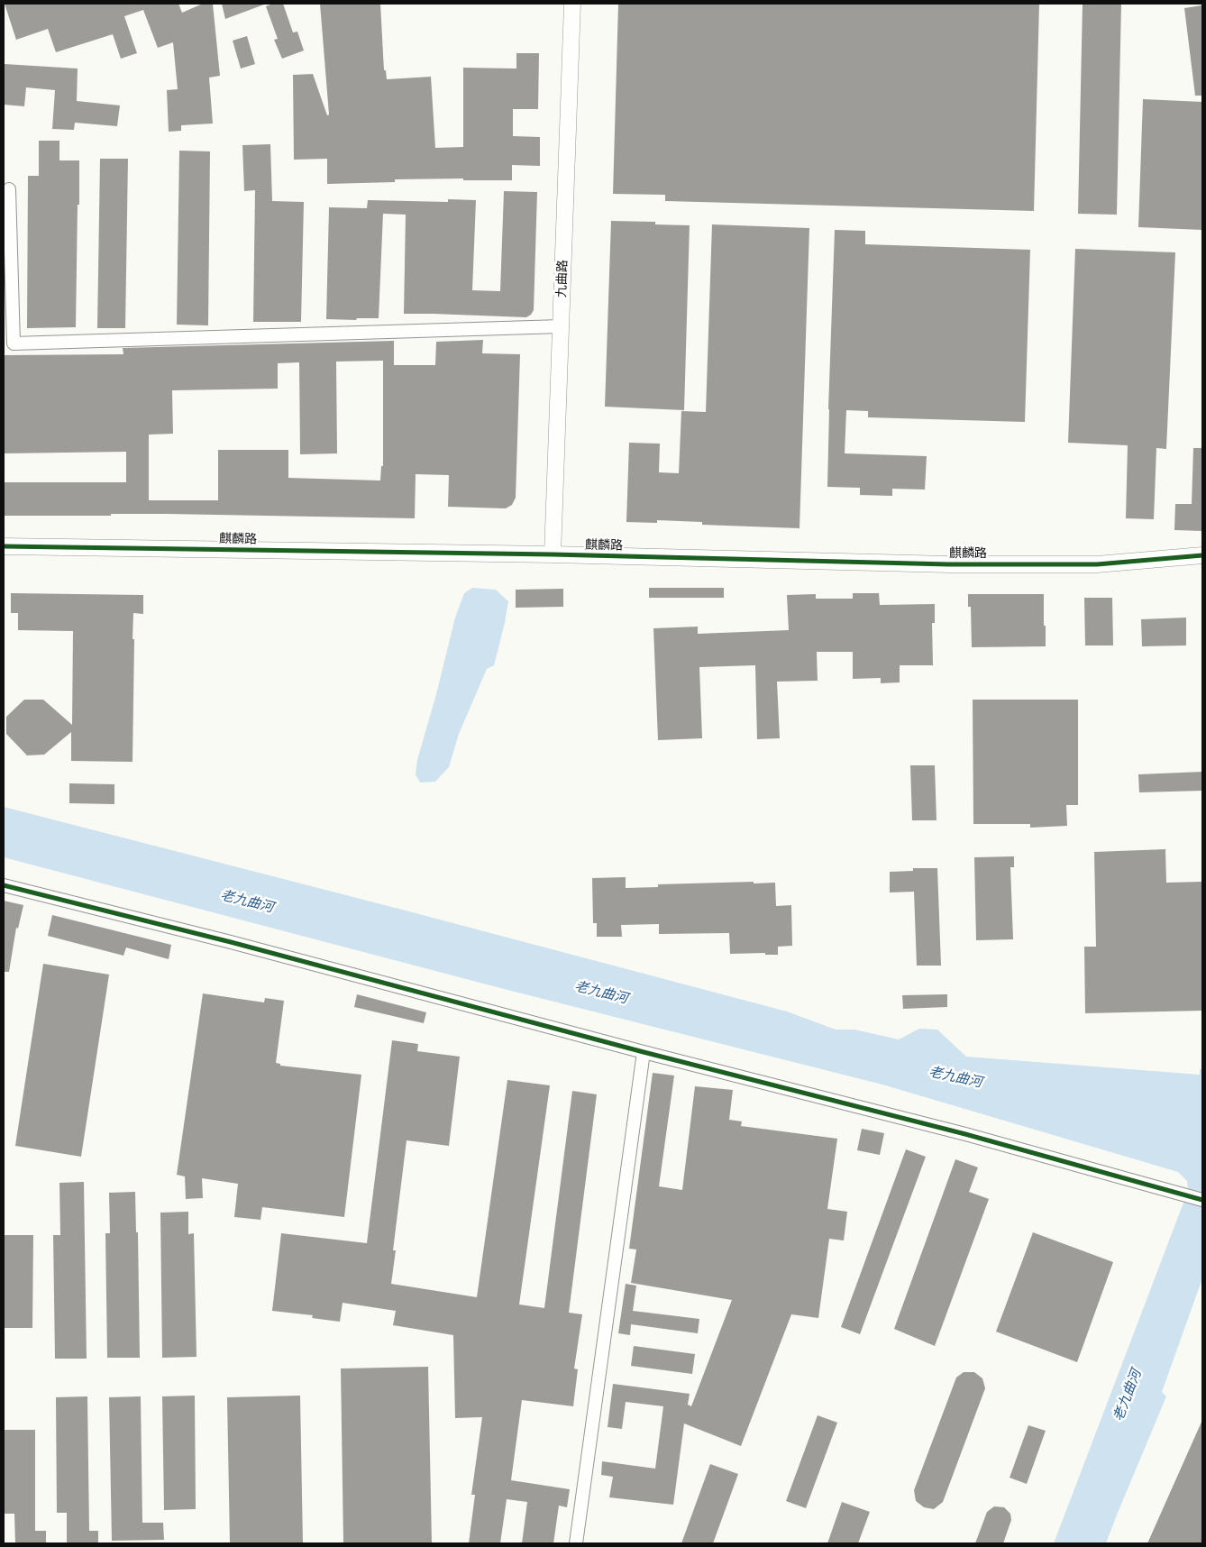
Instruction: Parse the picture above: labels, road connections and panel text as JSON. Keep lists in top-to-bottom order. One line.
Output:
{"streets":{"street":["九曲路","麒麟路"]},"crossings":[["九曲路","麒麟路"]],"water":["老九曲河"]}
